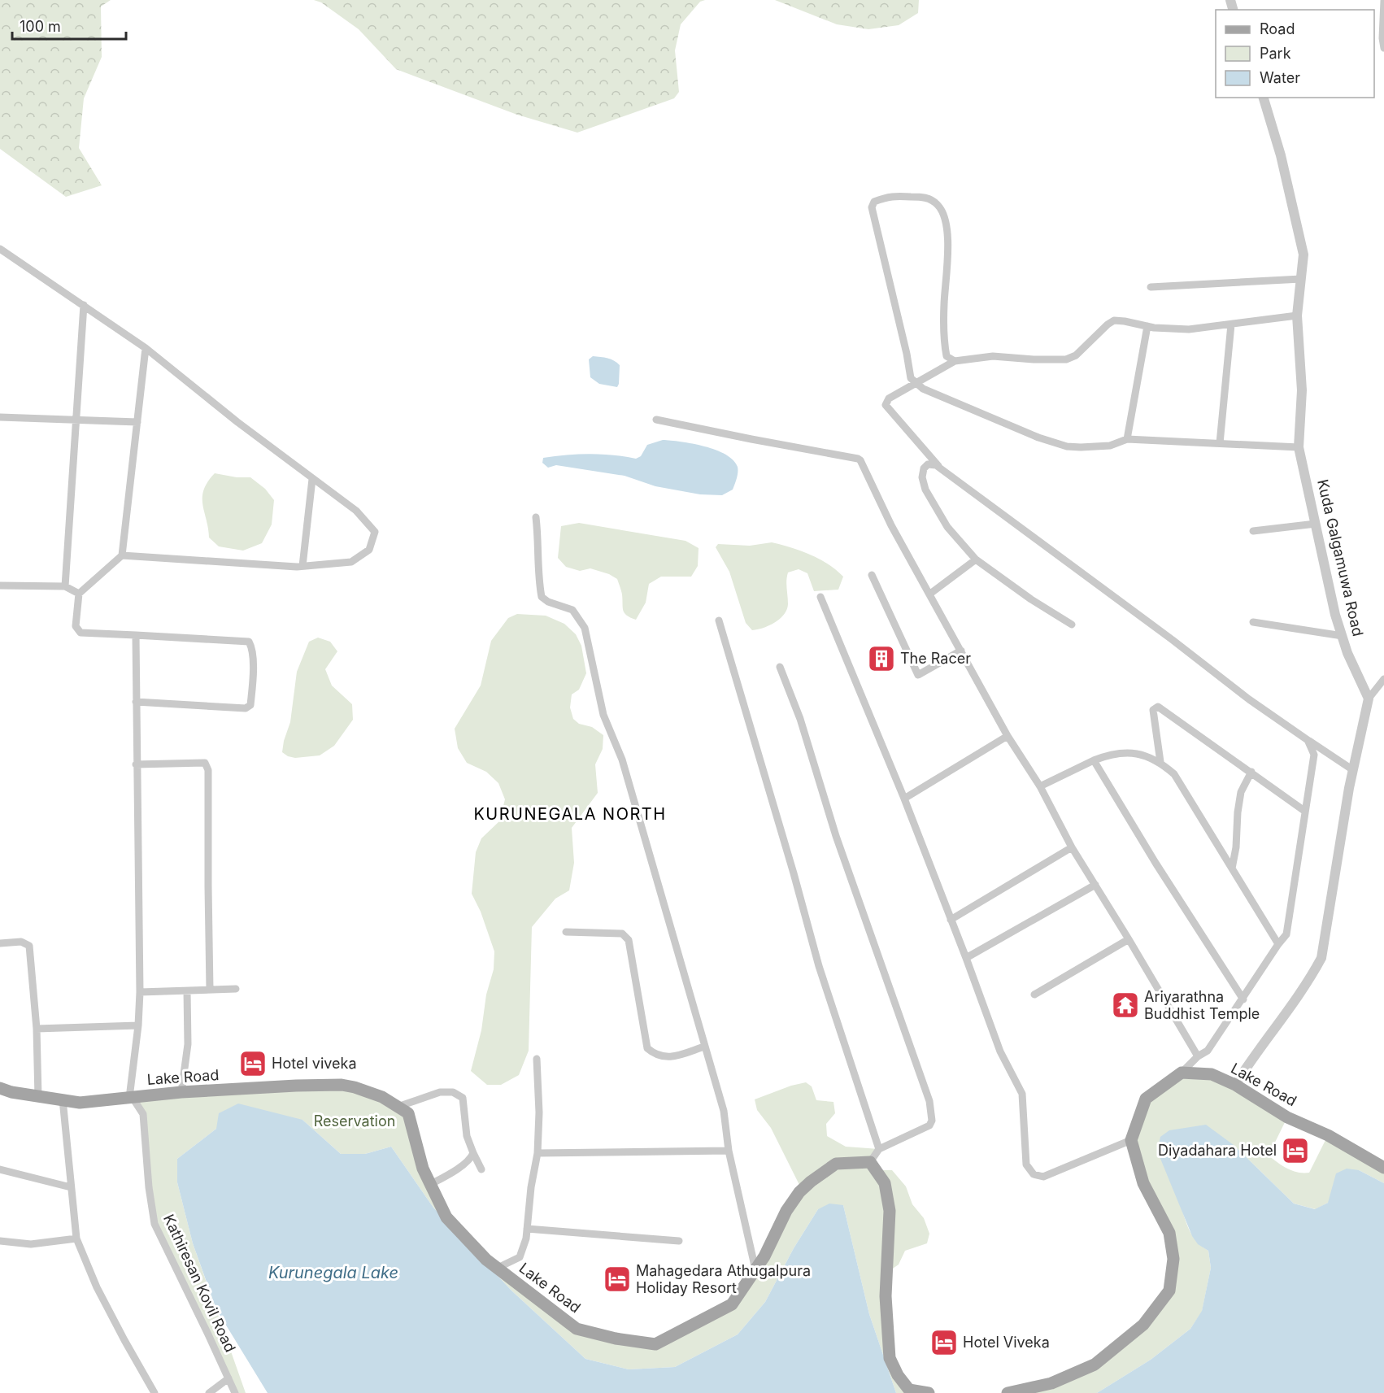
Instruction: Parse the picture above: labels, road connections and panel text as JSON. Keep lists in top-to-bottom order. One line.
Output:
{"streets":{"main road":["Lake Road"],"street":["Kuda Galgamuwa Road","Kathiresan Kovil Road"]},"crossings":[["Lake Road","Kathiresan Kovil Road"]],"districts":["KURUNEGALA NORTH"],"water":["Kurunegala Lake"],"parks":["Reservation"],"places":{"building":["The Racer"],"temple":["Ariyarathna Buddhist Temple"],"hotel":["Hotel viveka","Diyadahara Hotel","Mahagedara Athugalpura Holiday Resort","Hotel Viveka"]},"legend":["Road","Park","Water"],"scale_bar":"100 m"}
